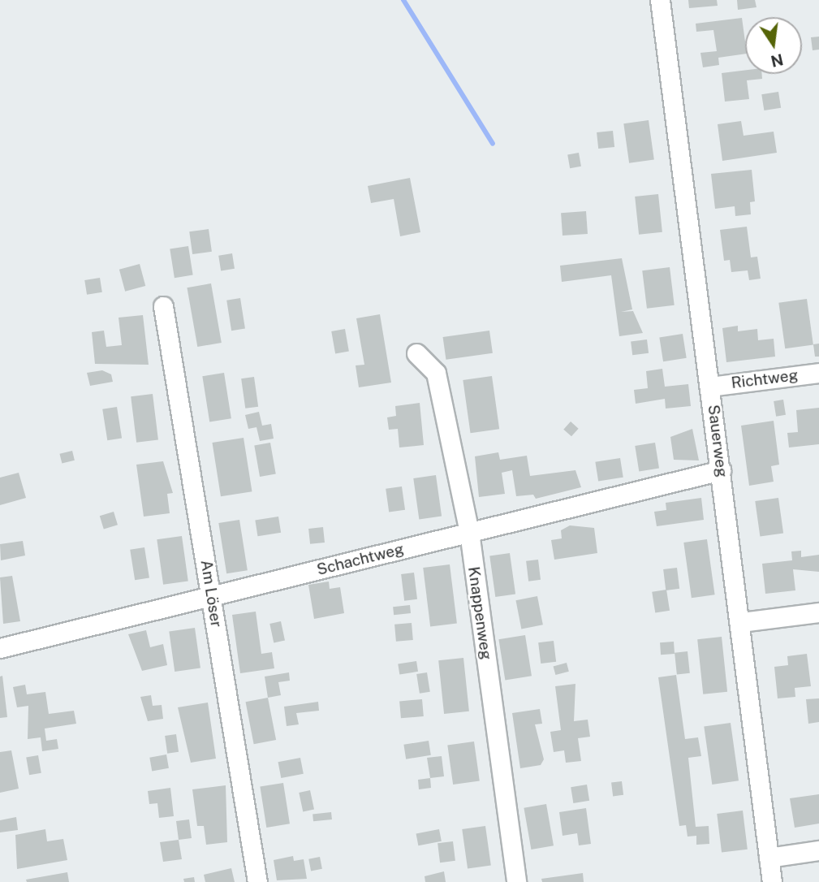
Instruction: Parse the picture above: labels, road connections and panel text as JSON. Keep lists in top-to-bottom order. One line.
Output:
{"streets":{"street":["Richtweg","Sauerweg","Schachtweg","Am Löser","Knappenweg"]},"crossings":[["Richtweg","Sauerweg"],["Sauerweg","Schachtweg"],["Schachtweg","Am Löser"],["Schachtweg","Knappenweg"]],"north":"bottom"}
